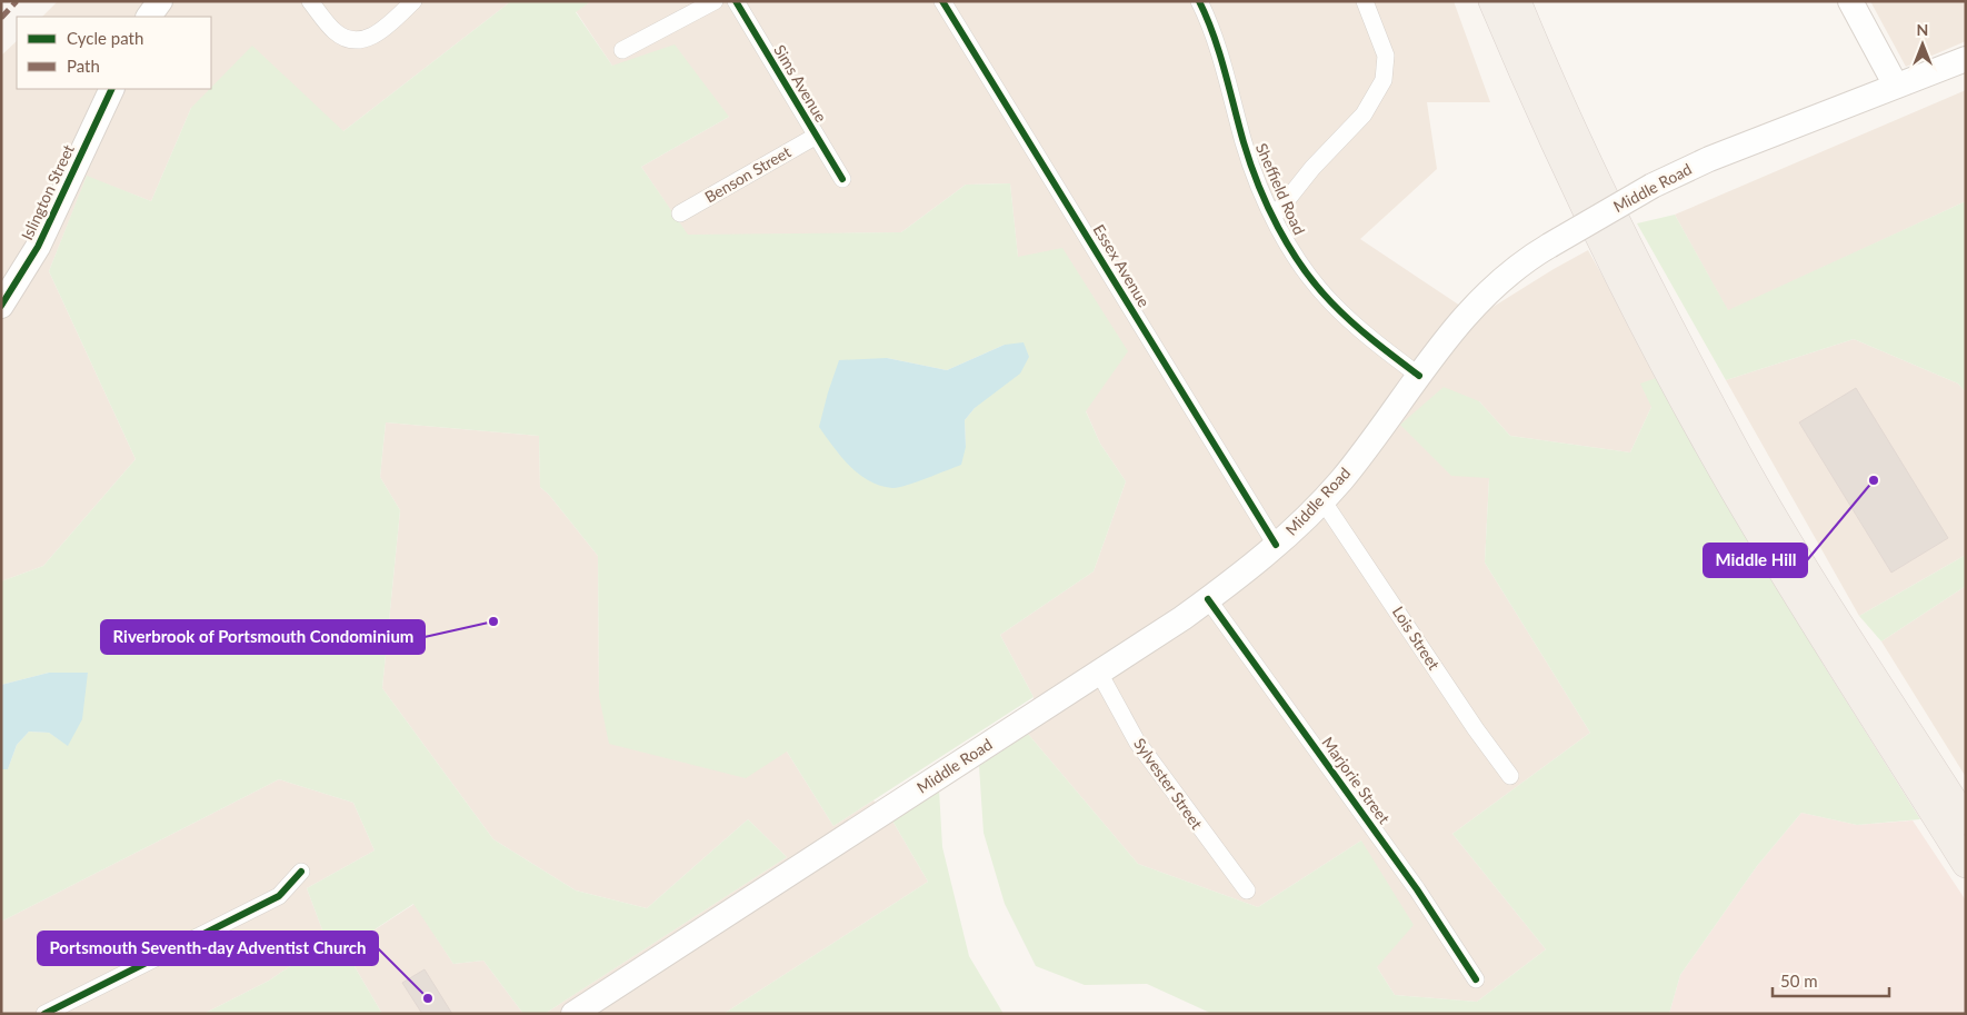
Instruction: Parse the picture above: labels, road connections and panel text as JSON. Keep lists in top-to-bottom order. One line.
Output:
{"streets":{"main road":["Middle Road","Islington Street"],"street":["Sims Avenue","Benson Street","Sheffield Road","Essex Avenue","Lois Street","Marjorie Street","Sylvester Street"]},"crossings":[["Sims Avenue","Benson Street"],["Middle Road","Sheffield Road"],["Middle Road","Essex Avenue"],["Middle Road","Lois Street"],["Middle Road","Marjorie Street"],["Middle Road","Sylvester Street"]],"places":["Middle Hill","Riverbrook of Portsmouth Condominium","Portsmouth Seventh-day Adventist Church"],"legend":["Cycle path","Path"],"scale_bar":"50 m","north":"top"}
